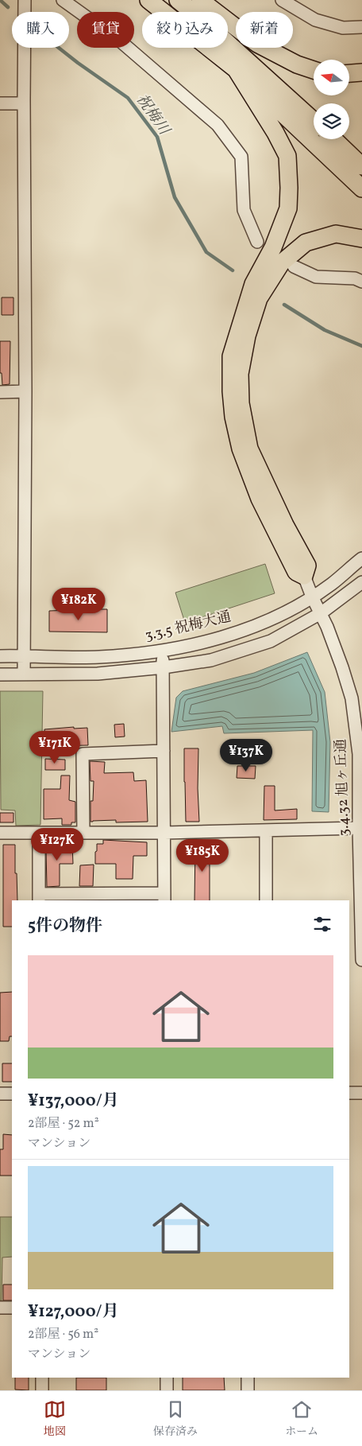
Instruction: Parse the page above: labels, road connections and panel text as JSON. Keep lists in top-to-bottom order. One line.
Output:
{"streets":{"street":["3.3.5 祝梅大通","3.4.32 旭ヶ丘通"]},"crossings":[["3.3.5 祝梅大通","3.4.32 旭ヶ丘通"]],"water":["祝梅川"],"north":"left","page":{"chip":["購入","賃貸","絞り込み","新着"],"price":["¥182K","¥171K","¥137K","¥127K","¥185K"],"heading":"5件の物件","list":[{"name":"¥137,000/月","note":"2部屋 · 52 m² · マンション"},{"name":"¥127,000/月","note":"2部屋 · 56 m² · マンション"}],"tabs":["地図","保存済み","ホーム"]}}
